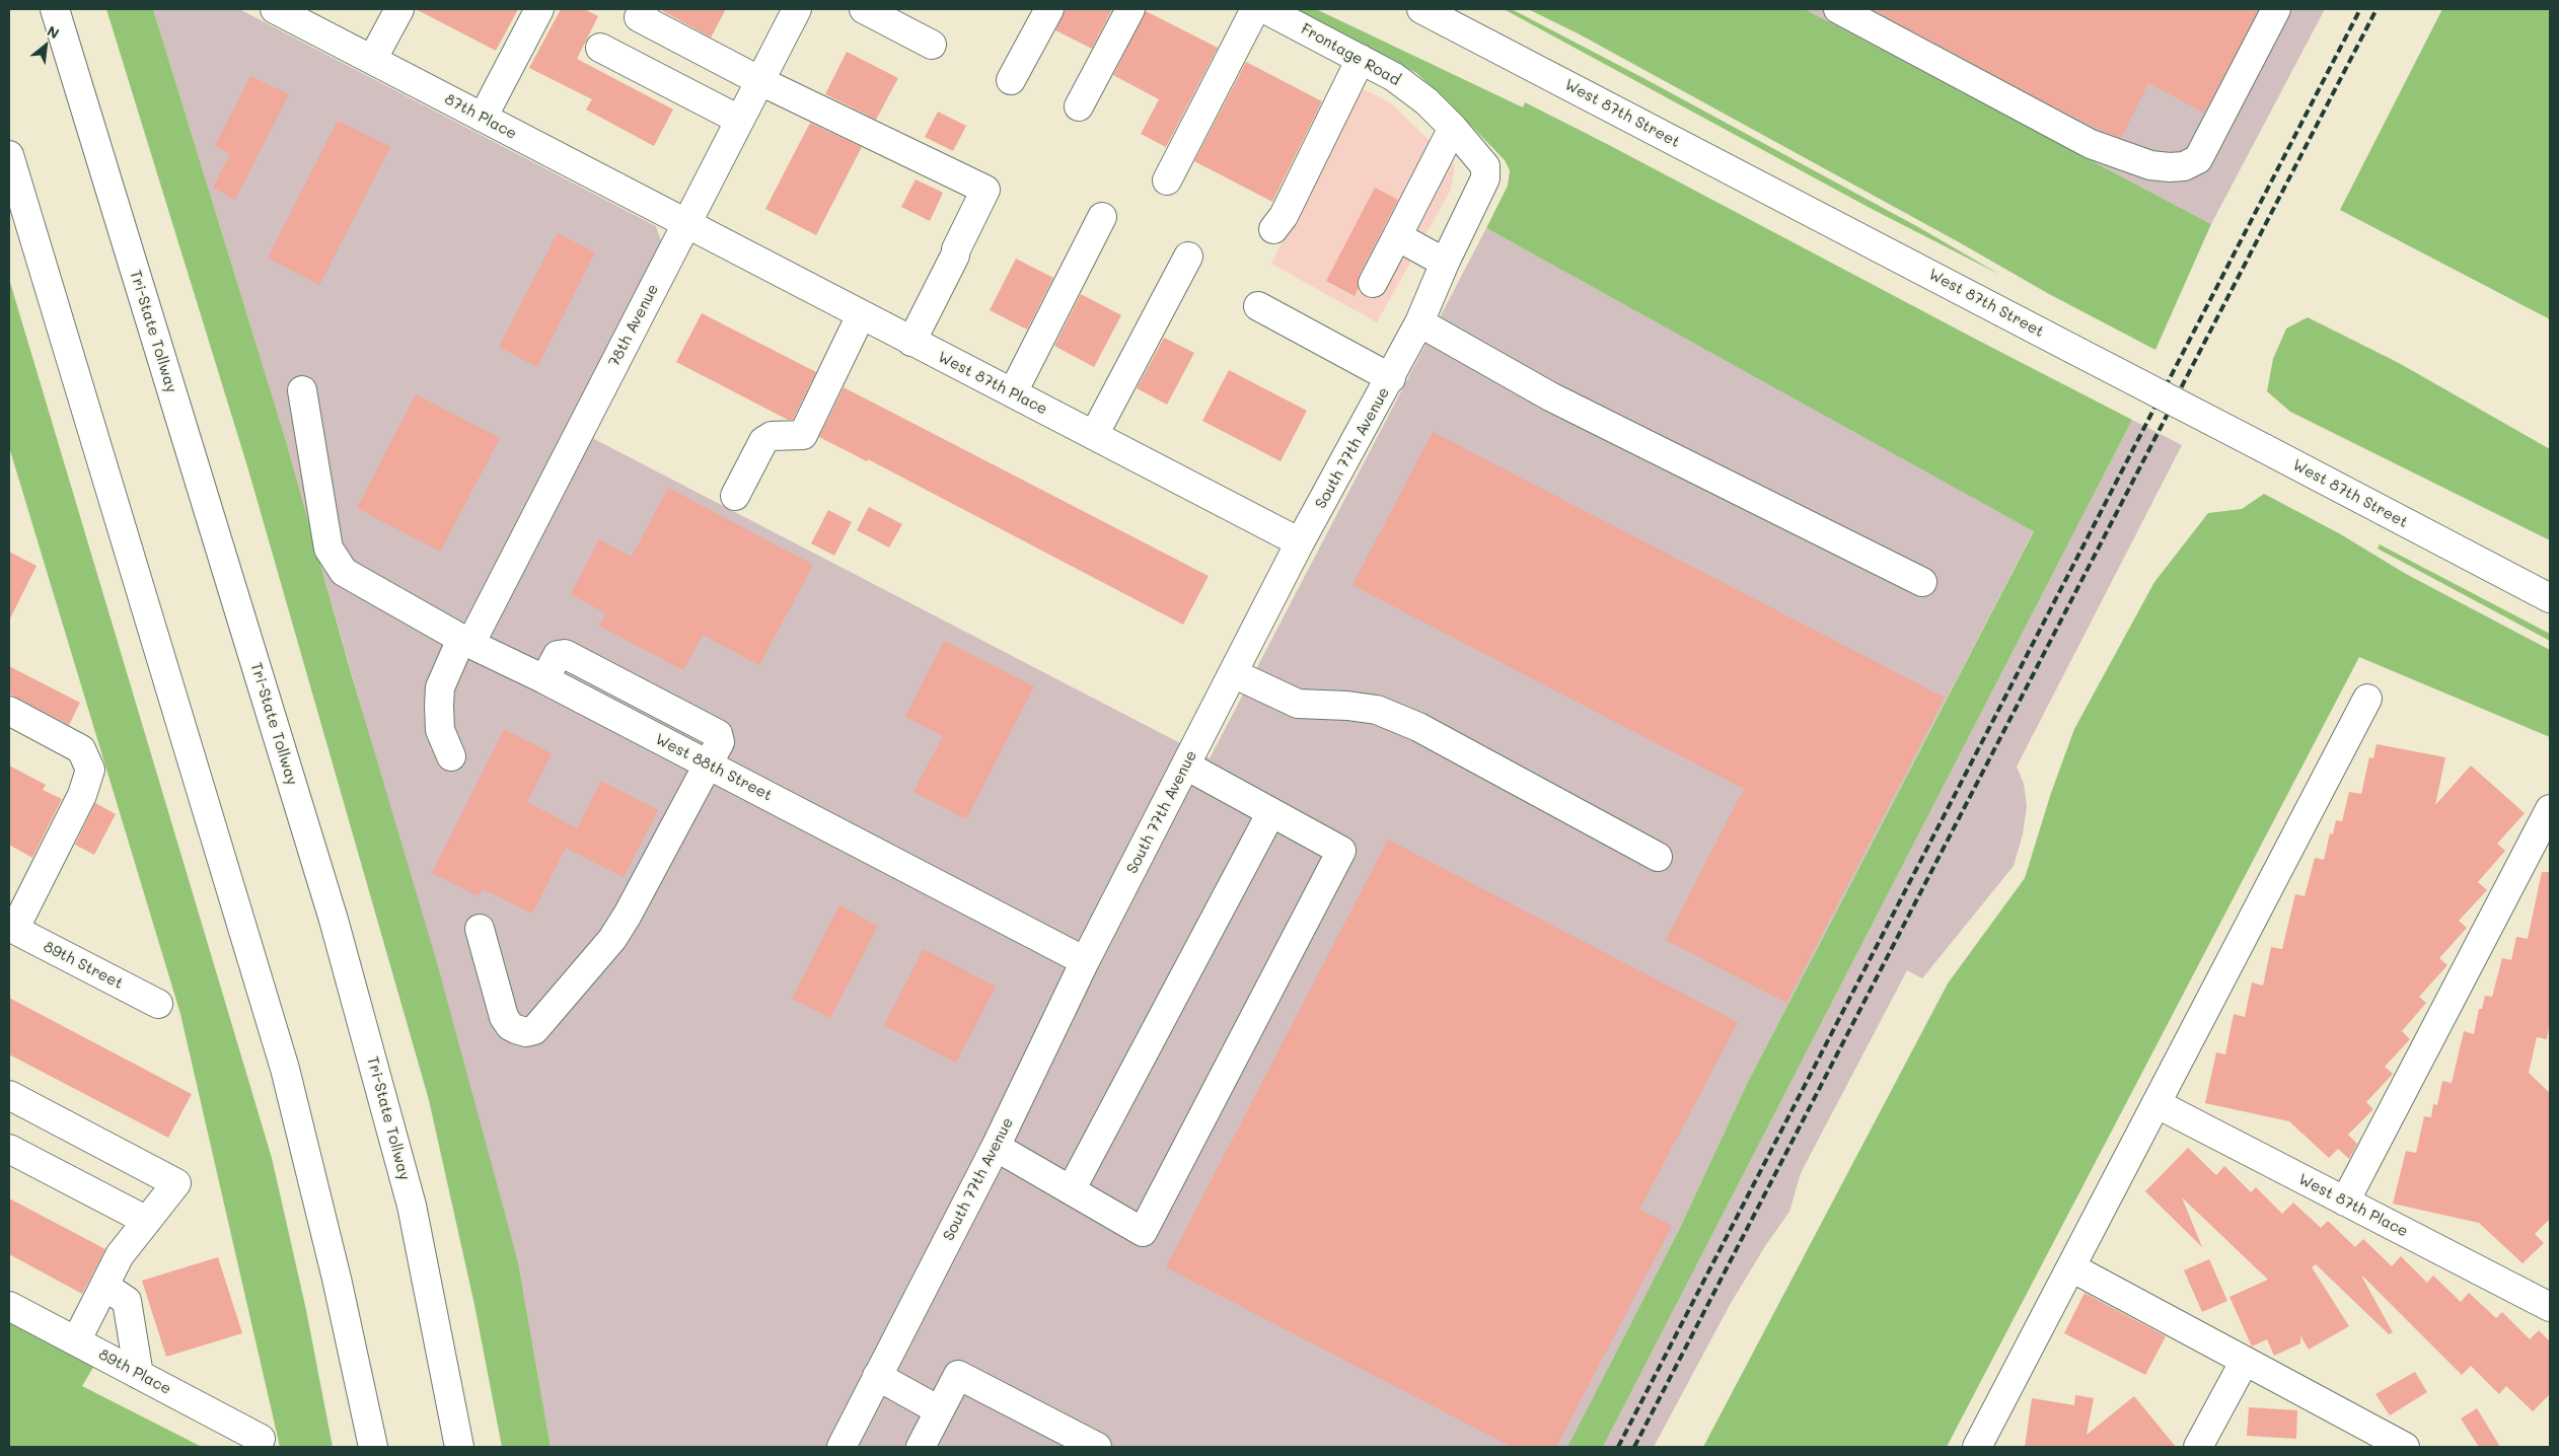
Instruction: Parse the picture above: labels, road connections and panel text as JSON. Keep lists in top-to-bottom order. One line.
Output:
{"streets":{"main road":["Frontage Road","West 87th Street","87th Place","78th Avenue","Tri-State Tollway","West 87th Place","South 77th Avenue","West 88th Street","89th Street","89th Place"]},"crossings":[["Frontage Road","South 77th Avenue"],["87th Place","78th Avenue"],["87th Place","West 87th Place"],["78th Avenue","West 87th Place"],["78th Avenue","West 88th Street"],["West 87th Place","South 77th Avenue"],["South 77th Avenue","West 88th Street"]],"north":"top right"}
